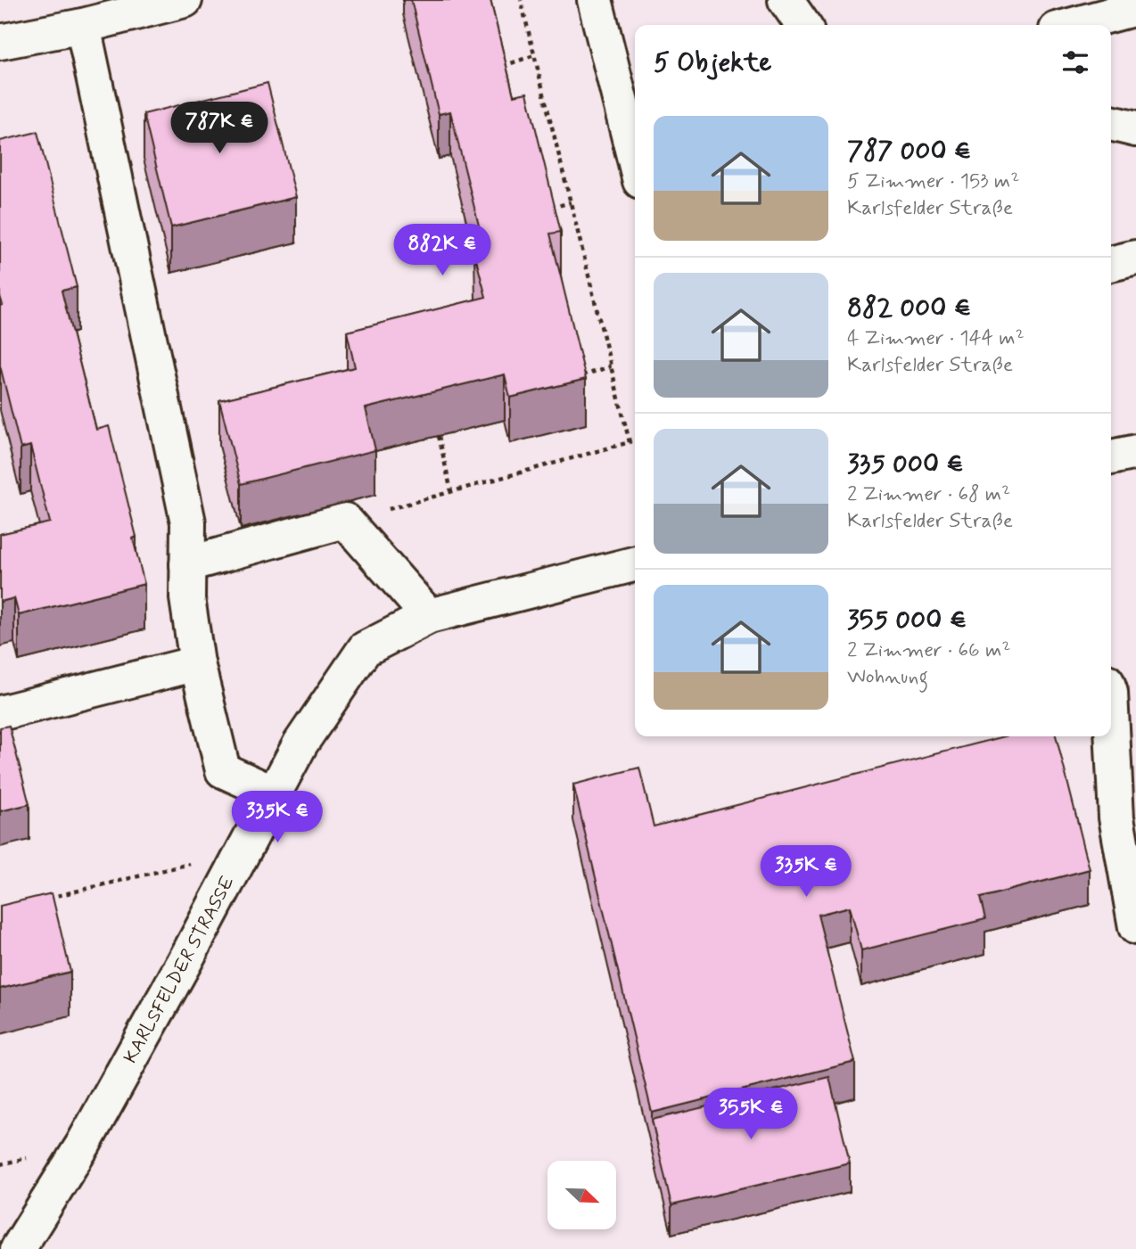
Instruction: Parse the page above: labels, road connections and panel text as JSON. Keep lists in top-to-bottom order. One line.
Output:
{"streets":{"street":["KARLSFELDER STRASSE"]},"north":"bottom right","page":{"heading":"5 Objekte","list":[{"name":"787 000 €","note":"5 Zimmer · 153 m² · Karlsfelder Straße"},{"name":"882 000 €","note":"4 Zimmer · 144 m² · Karlsfelder Straße"},{"name":"335 000 €","note":"2 Zimmer · 68 m² · Karlsfelder Straße"},{"name":"355 000 €","note":"2 Zimmer · 66 m² · Wohnung"}],"price":["787K €","882K €","335K €","335K €","355K €"]}}
